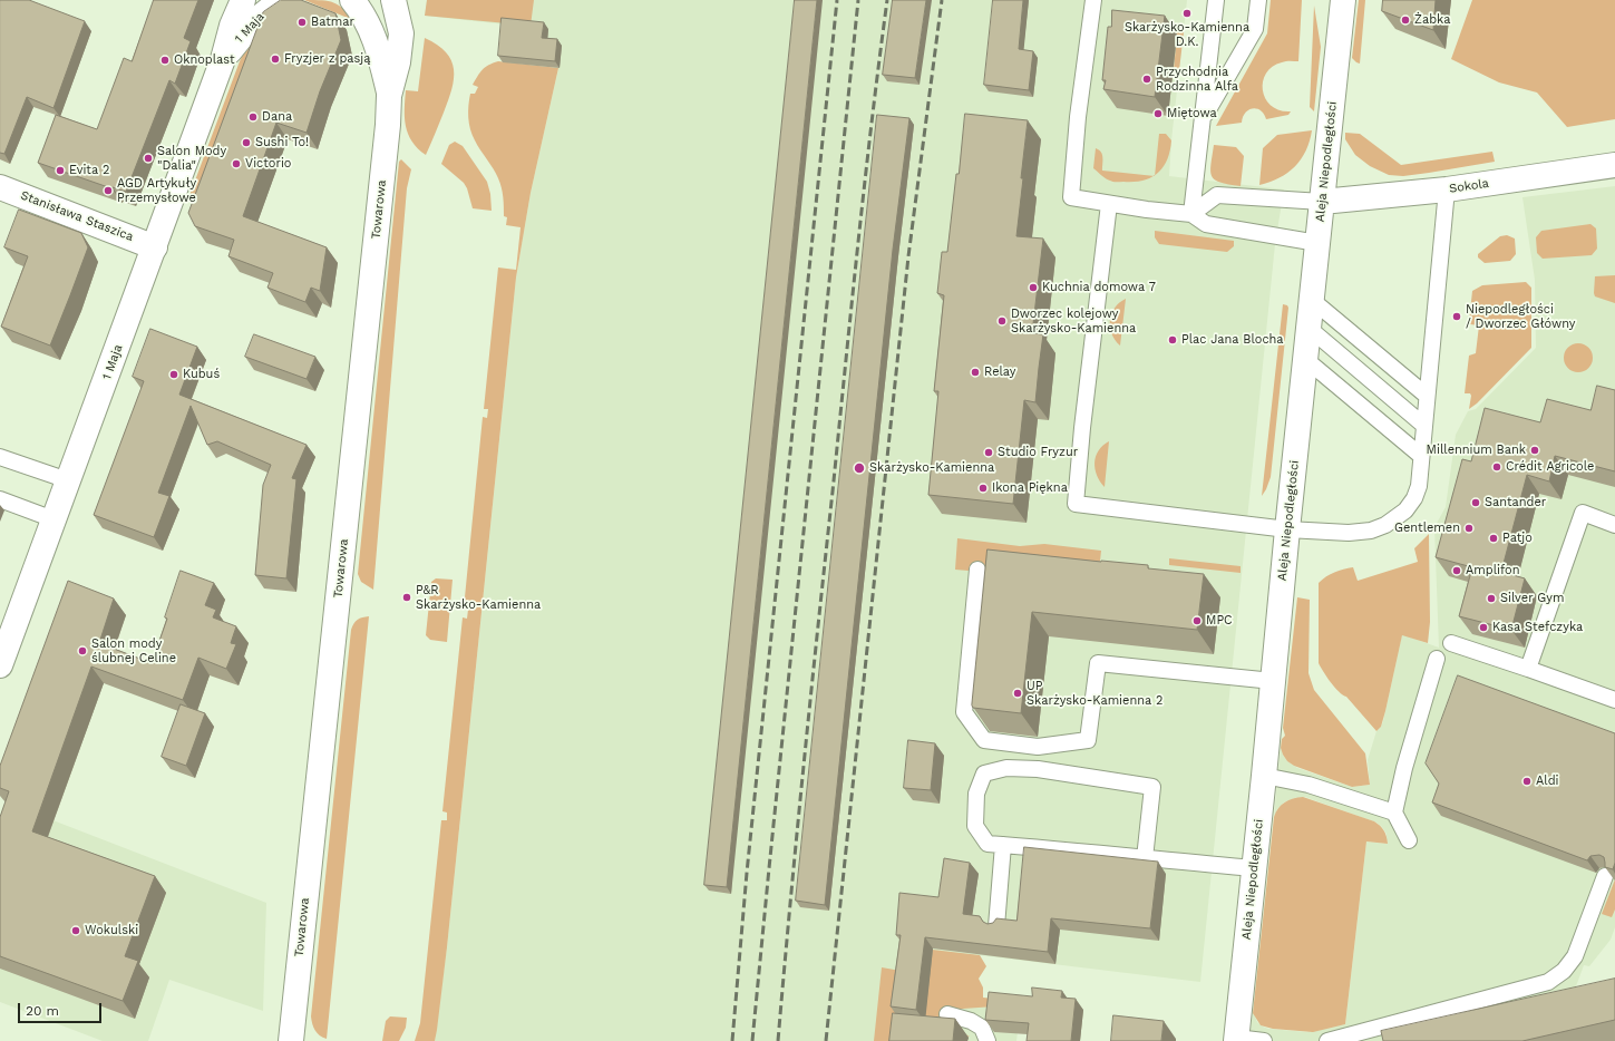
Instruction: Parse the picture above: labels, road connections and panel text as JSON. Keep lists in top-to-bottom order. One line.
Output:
{"streets":{"street":["1 Maja","Aleja Niepodległości","Sokola","Towarowa","Stanisława Staszica"]},"crossings":[["1 Maja","Stanisława Staszica"],["Aleja Niepodległości","Sokola"]],"places":["Skarżysko-Kamienna D.K.","Żabka","Batmar","Fryzjer z pasją","Oknoplast","Przychodnia Rodzinna Alfa","Miętowa","Dana","Sushi To!","Salon Mody \"Dalia\"","Victorio","Evita 2","AGD Artykuły Przemysłowe","Kuchnia domowa 7","Niepodległości / Dworzec Główny","Dworzec kolejowy Skarżysko-Kamienna","Plac Jana Blocha","Relay","Kubuś","Millennium Bank","Studio Fryzur","Crédit Agricole","Skarżysko-Kamienna","Ikona Piękna","Santander","Gentlemen","Patjo","Amplifon","P&R Skarżysko-Kamienna","Silver Gym","MPC","Kasa Stefczyka","Salon mody ślubnej Celine","UP Skarżysko-Kamienna 2","Aldi","Wokulski"],"scale_bar":"20 m"}
